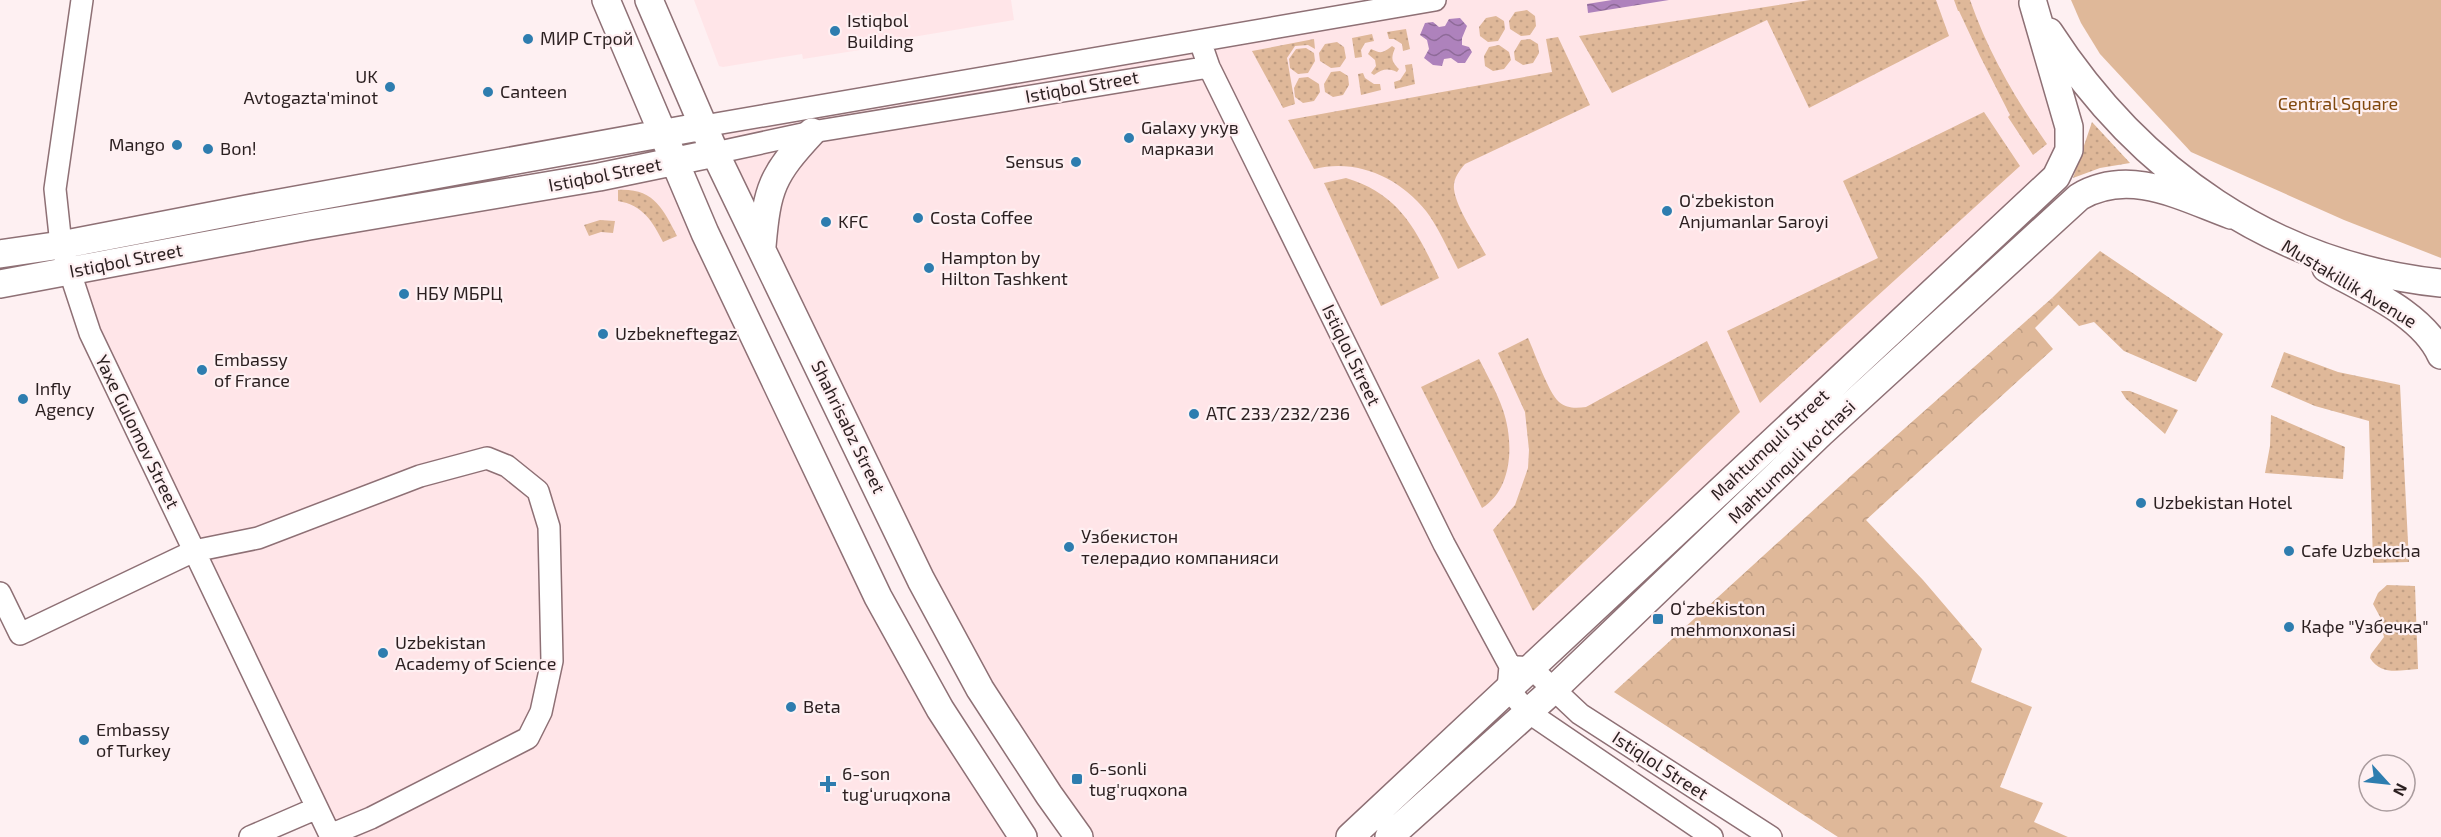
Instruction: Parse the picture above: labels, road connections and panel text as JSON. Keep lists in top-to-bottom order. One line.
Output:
{"streets":{"main road":["Istiqbol Street","Mustakillik Avenue","Shahrisabz Street","Mahtumquli Street","Mahtumquli ko'chasi"],"street":["Istiqlol Street","Yaxe Gulomov Street"]},"crossings":[["Istiqbol Street","Istiqlol Street"],["Istiqbol Street","Shahrisabz Street"],["Istiqbol Street","Yaxe Gulomov Street"],["Mustakillik Avenue","Mahtumquli ko'chasi"],["Istiqlol Street","Mahtumquli Street"],["Istiqlol Street","Mahtumquli ko'chasi"]],"parks":["Central Square"],"places":{"other":["Istiqbol Building","МИР Строй","UK Avtogazta'minot","Canteen","Galaxy укув маркази","Mango","Bon!","Sensus","O‘zbekiston Anjumanlar Saroyi","Costa Coffee","KFC","Hampton by Hilton Tashkent","НБУ МБРЦ","Uzbekneftegaz","Embassy of France","Infly Agency","АТС 233/232/236","Uzbekistan Hotel","Узбекистон телерадио компанияси","Cafe Uzbekcha","Кафе \"Узбечка\"","Uzbekistan Academy of Science","Beta","Embassy of Turkey"],"transit":["Oʻzbekiston mehmonxonasi","6-sonli tug'ruqxona"],"health":["6-son tug‘uruqxona"]},"north":"bottom right"}
